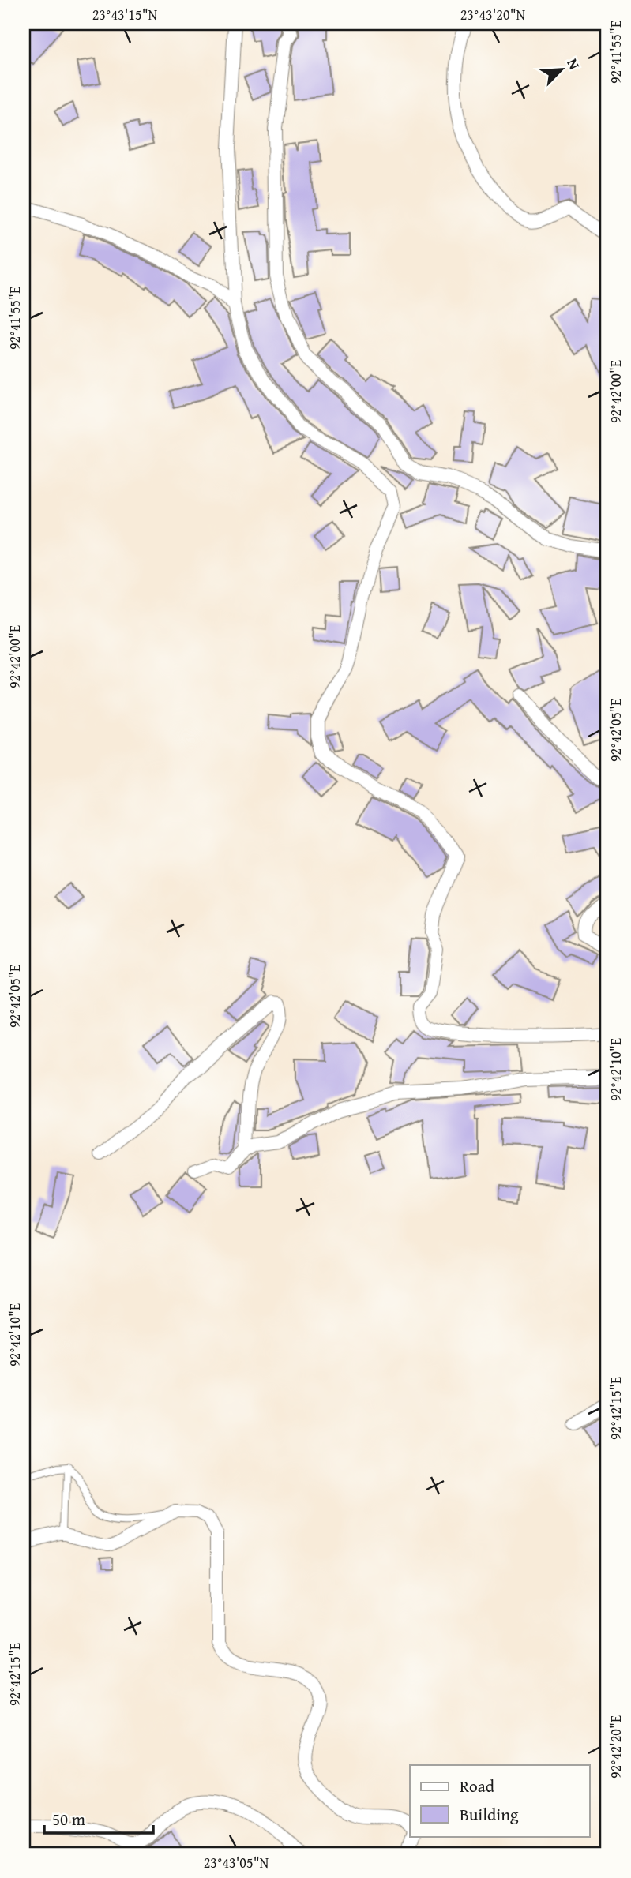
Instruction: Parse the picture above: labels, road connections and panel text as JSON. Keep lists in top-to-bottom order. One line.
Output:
{"legend":["Road","Building"],"scale_bar":"50 m","north":"top right","coordinates":["23°43'15\"N","23°43'20\"N","92°41'55\"E","92°42'00\"E","92°42'05\"E","92°42'10\"E","92°42'15\"E","92°42'20\"E","23°43'05\"N"]}
